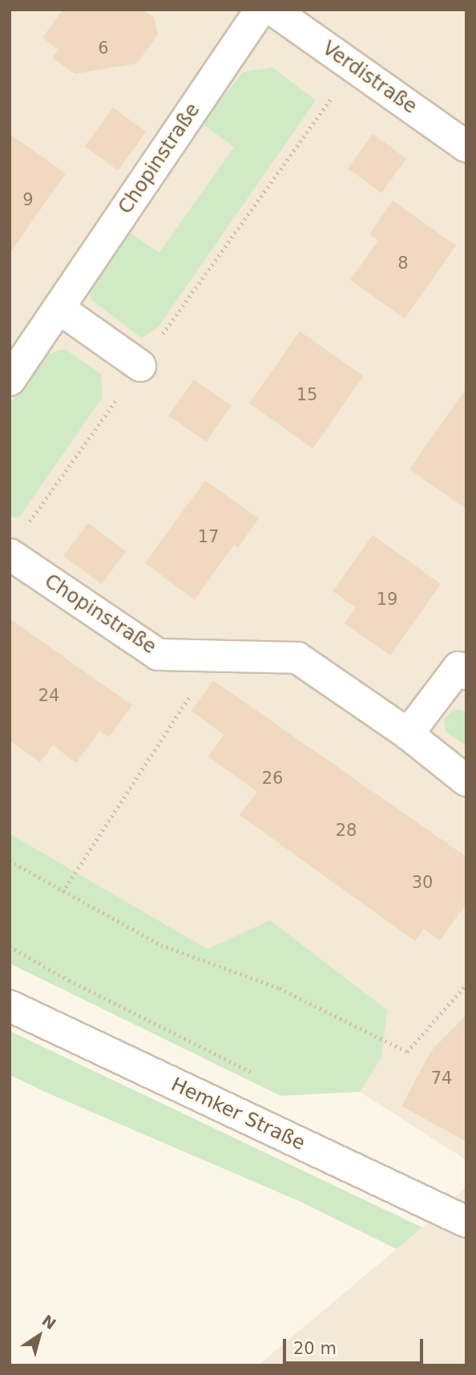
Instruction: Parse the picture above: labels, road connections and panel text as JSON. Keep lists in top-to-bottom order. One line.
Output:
{"streets":{"street":["Verdistraße","Chopinstraße","Hemker Straße"]},"house_numbers":["6","9","8","15","17","19","24","26","28","30","74"],"scale_bar":"20 m","north":"top right"}
